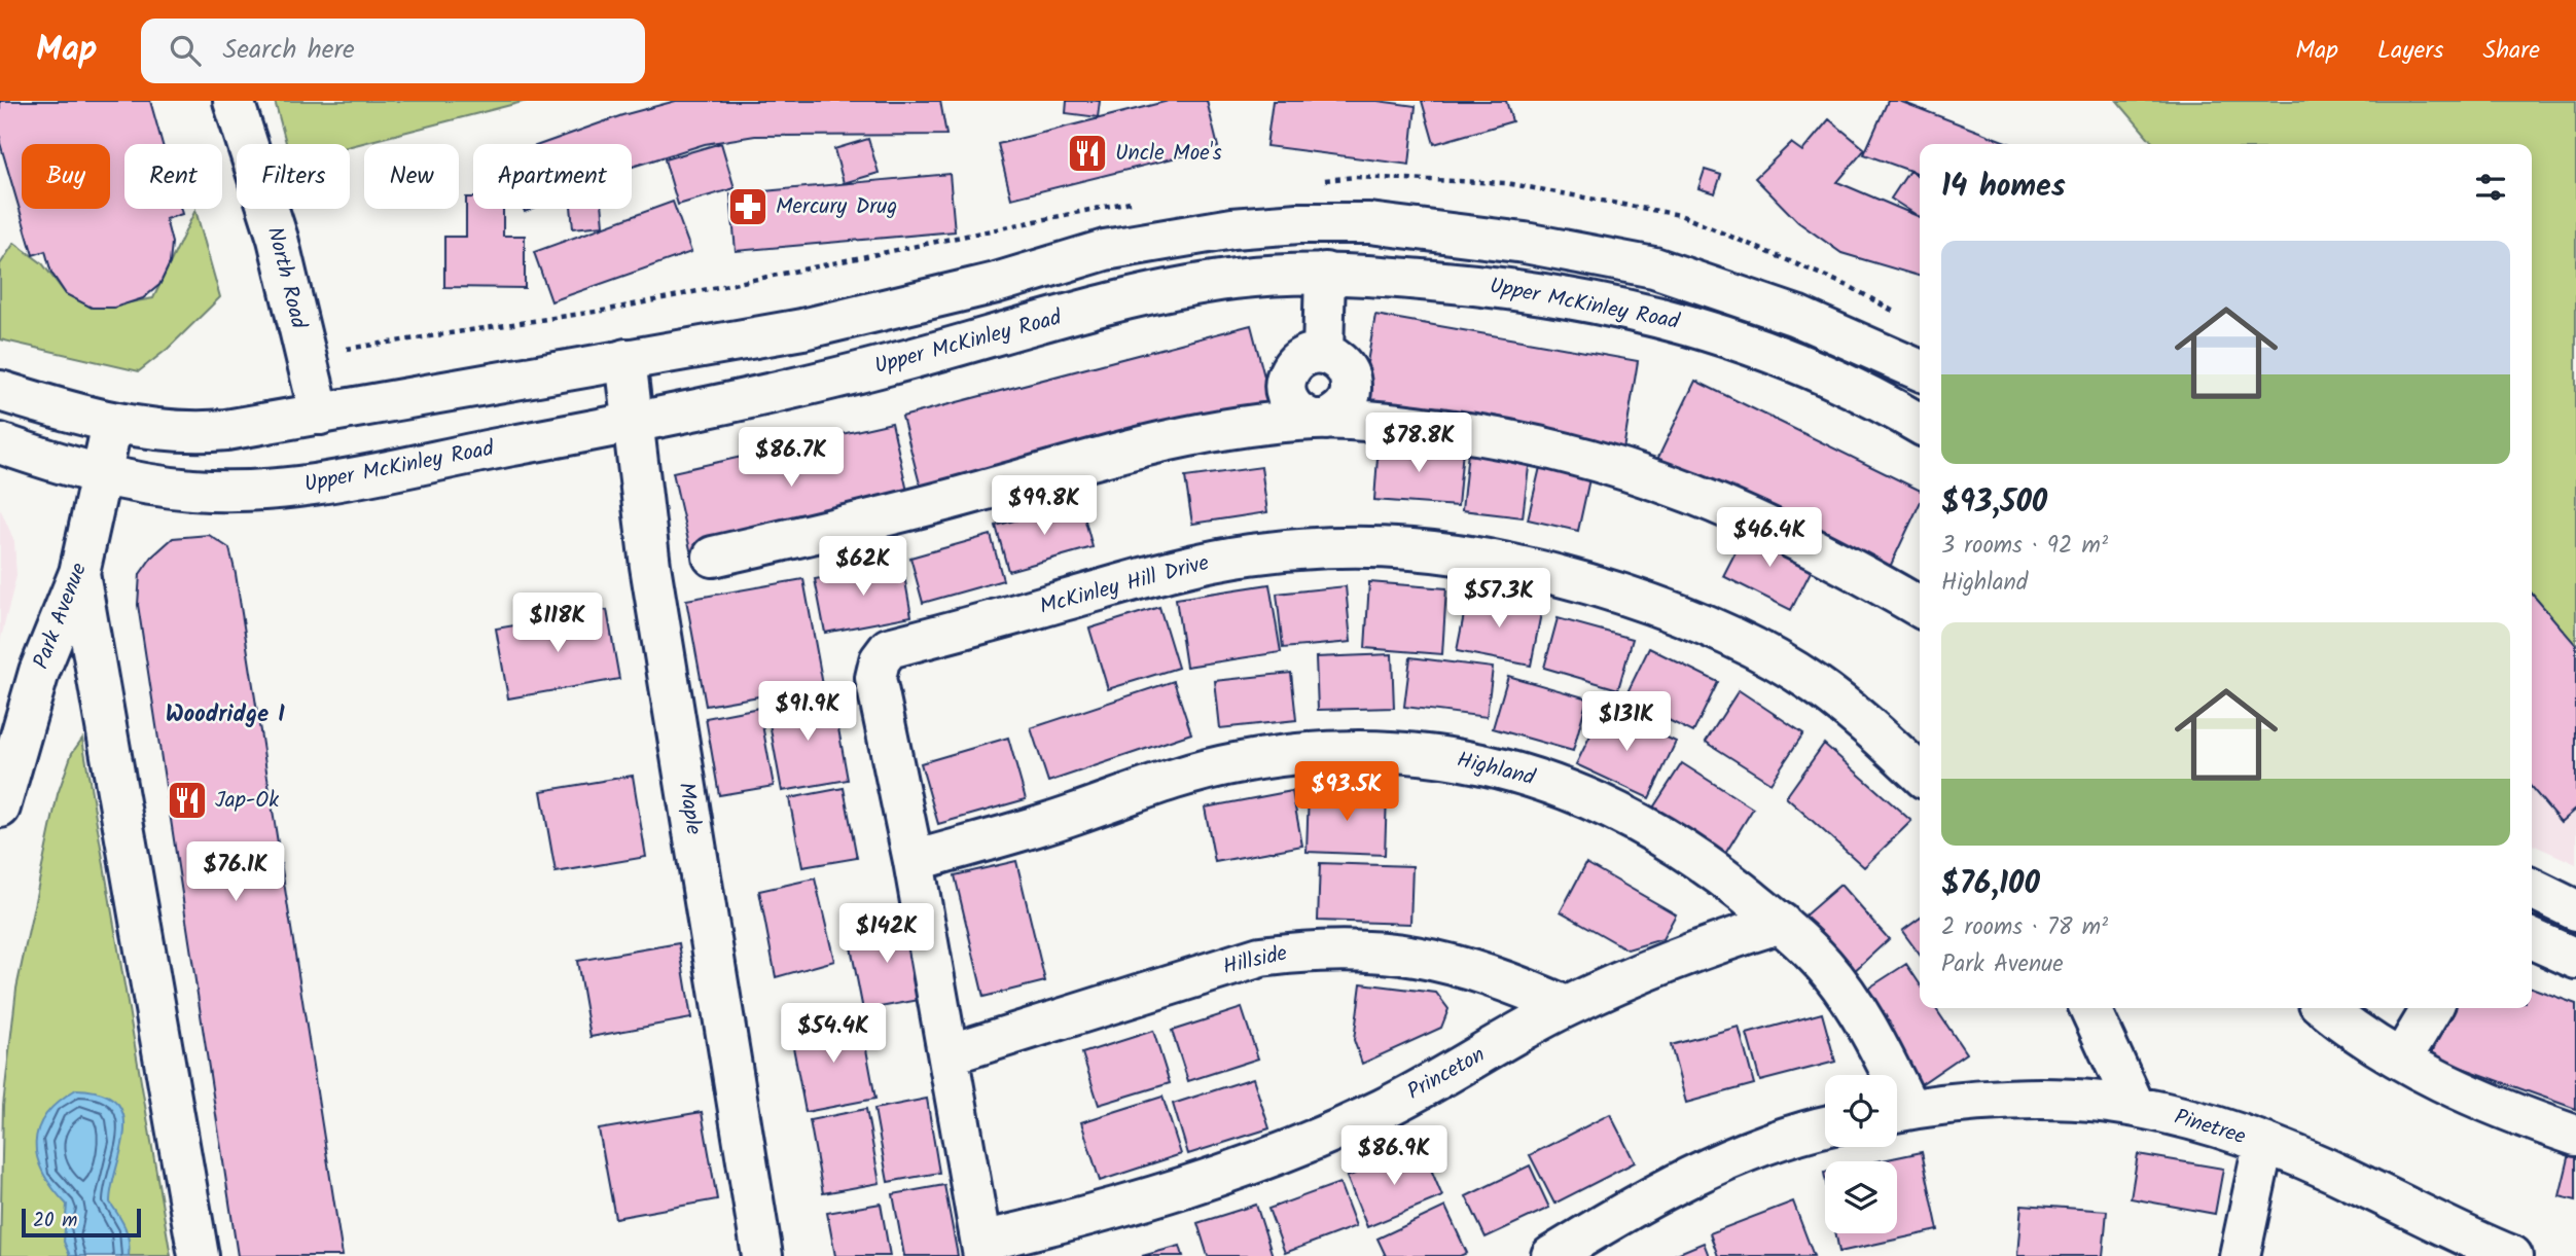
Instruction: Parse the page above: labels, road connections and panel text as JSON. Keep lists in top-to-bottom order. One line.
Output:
{"streets":{"street":["North Road","Upper McKinley Road","McKinley Hill Drive","Park Avenue","Highland","Maple","Hillside","Princeton","Pinetree"]},"crossings":[["Upper McKinley Road","Park Avenue"],["Upper McKinley Road","Maple"],["McKinley Hill Drive","Highland"],["McKinley Hill Drive","Hillside"],["McKinley Hill Drive","Princeton"],["Highland","Princeton"],["Hillside","Princeton"]],"districts":["Woodridge I"],"places":{"restaurant":["Uncle Moe's","Jap-Ok"],"pharmacy":["Mercury Drug"]},"scale_bar":"20 m","page":{"header":"Map","search":"Search here","nav":["Map","Layers","Share"],"chip":["Buy","Rent","Filters","New","Apartment"],"heading":"14 homes","list":[{"name":"$93,500","note":"3 rooms · 92 m² · Highland"},{"name":"$76,100","note":"2 rooms · 78 m² · Park Avenue"}],"price":["$78.8K","$86.7K","$99.8K","$46.4K","$62K","$57.3K","$118K","$91.9K","$131K","$93.5K","$76.1K","$142K","$54.4K","$86.9K"],"scale":"20 m"}}
